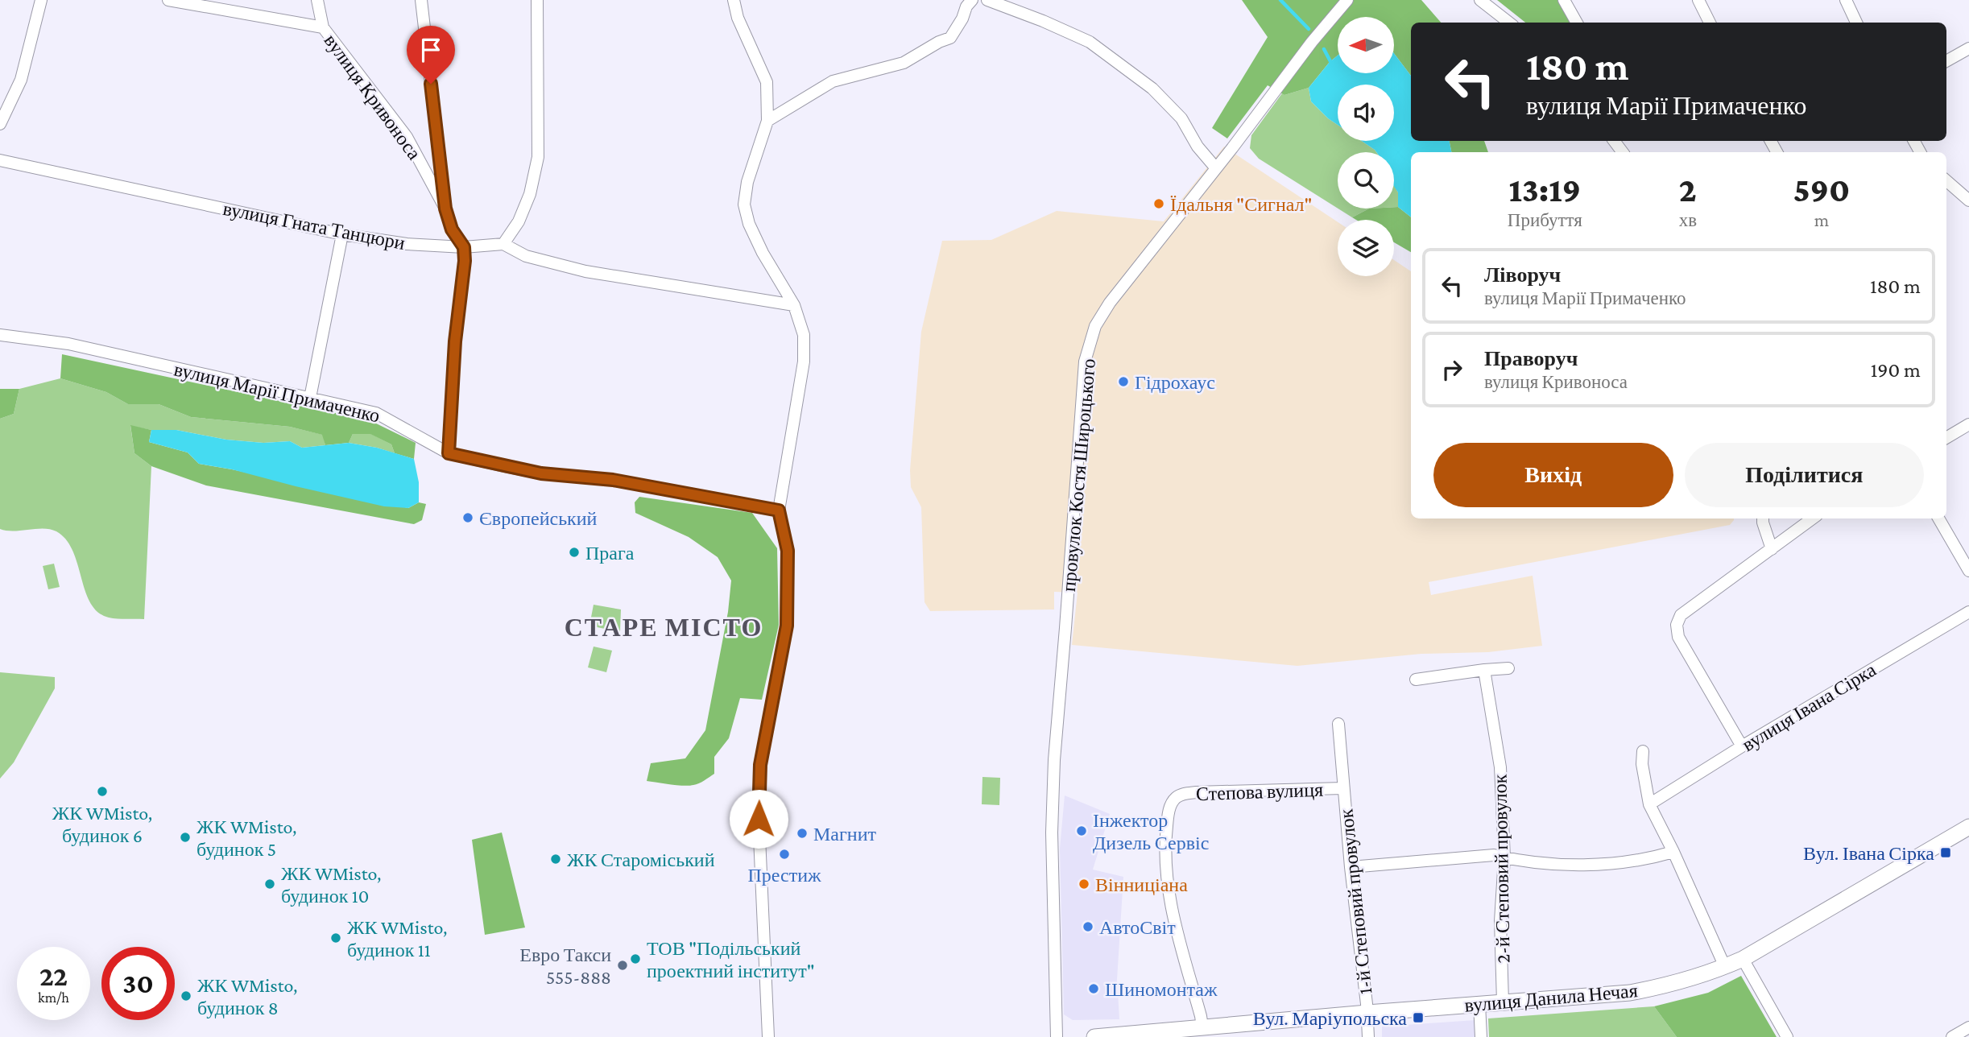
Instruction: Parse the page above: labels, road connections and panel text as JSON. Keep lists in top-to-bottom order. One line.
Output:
{"streets":{"main road":["вулиця Данила Нечая"],"street":["вулиця Кривоноса","вулиця Гната Танцюри","вулиця Марії Примаченко","провулок Костя Широцького","вулиця Івана Сірка","Степова вулиця","2-й Степовий провулок","1-й Степовий провулок"]},"crossings":[["вулиця Кривоноса","вулиця Гната Танцюри"],["Степова вулиця","1-й Степовий провулок"],["Степова вулиця","вулиця Данила Нечая"],["2-й Степовий провулок","вулиця Данила Нечая"],["1-й Степовий провулок","вулиця Данила Нечая"]],"districts":["СТАРЕ МІСТО"],"places":{"other":["Їдальня \"Сигнал\"","Гідрохаус","Європейський","Прага","ЖК WMisto, будинок 6","Інжектор Дизель Сервіс","Магнит","ЖК WMisto, будинок 5","Престиж","ЖК Староміський","ЖК WMisto, будинок 10","Вінниціана","АвтоСвіт","ЖК WMisto, будинок 11","ТОВ \"Подільський проектний інститут\"","Евро Такси 555-888","Шиномонтаж","ЖК WMisto, будинок 8"],"transit":["Вул. Івана Сірка","Вул. Маріупольска"]},"north":"left","page":{"turn":["180 m","вулиця Марії Примаченко"],"eta":["13:19","Прибуття","2","хв","590","m"],"list":[{"name":"Ліворуч","note":"вулиця Марії Примаченко","value":"180 m"},{"name":"Праворуч","note":"вулиця Кривоноса","value":"190 m"}],"buttons":["Вихід","Поділитися"],"speed":"22 km/h","limit":"30"}}
